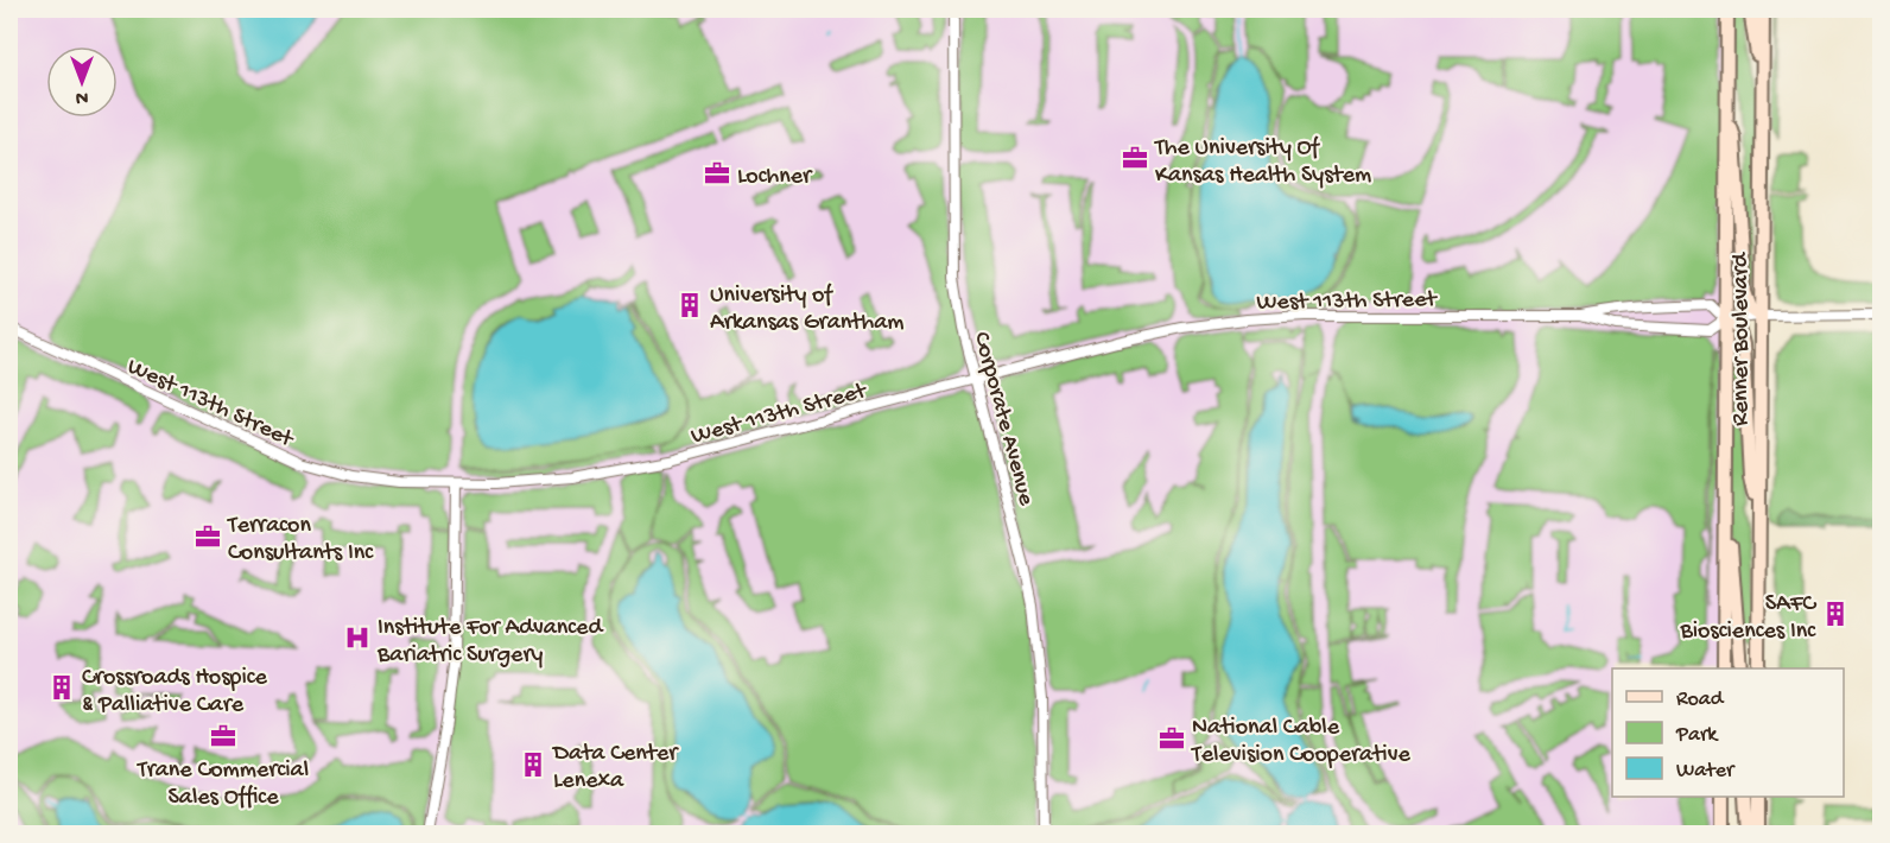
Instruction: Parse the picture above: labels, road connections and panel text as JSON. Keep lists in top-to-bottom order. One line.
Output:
{"streets":{"main road":["Renner Boulevard"],"street":["West 113th Street","Corporate Avenue"]},"crossings":[["West 113th Street","Renner Boulevard"],["West 113th Street","Corporate Avenue"]],"places":{"office":["The University Of Kansas Health System","Lochner","Terracon Consultants Inc","Trane Commercial Sales Office","National Cable Television Cooperative"],"building":["University of Arkansas Grantham","SAFC Biosciences Inc","Crossroads Hospice & Palliative Care","Data Center Lenexa"],"hospital":["Institute For Advanced Bariatric Surgery"]},"legend":["Road","Park","Water"],"north":"bottom"}
